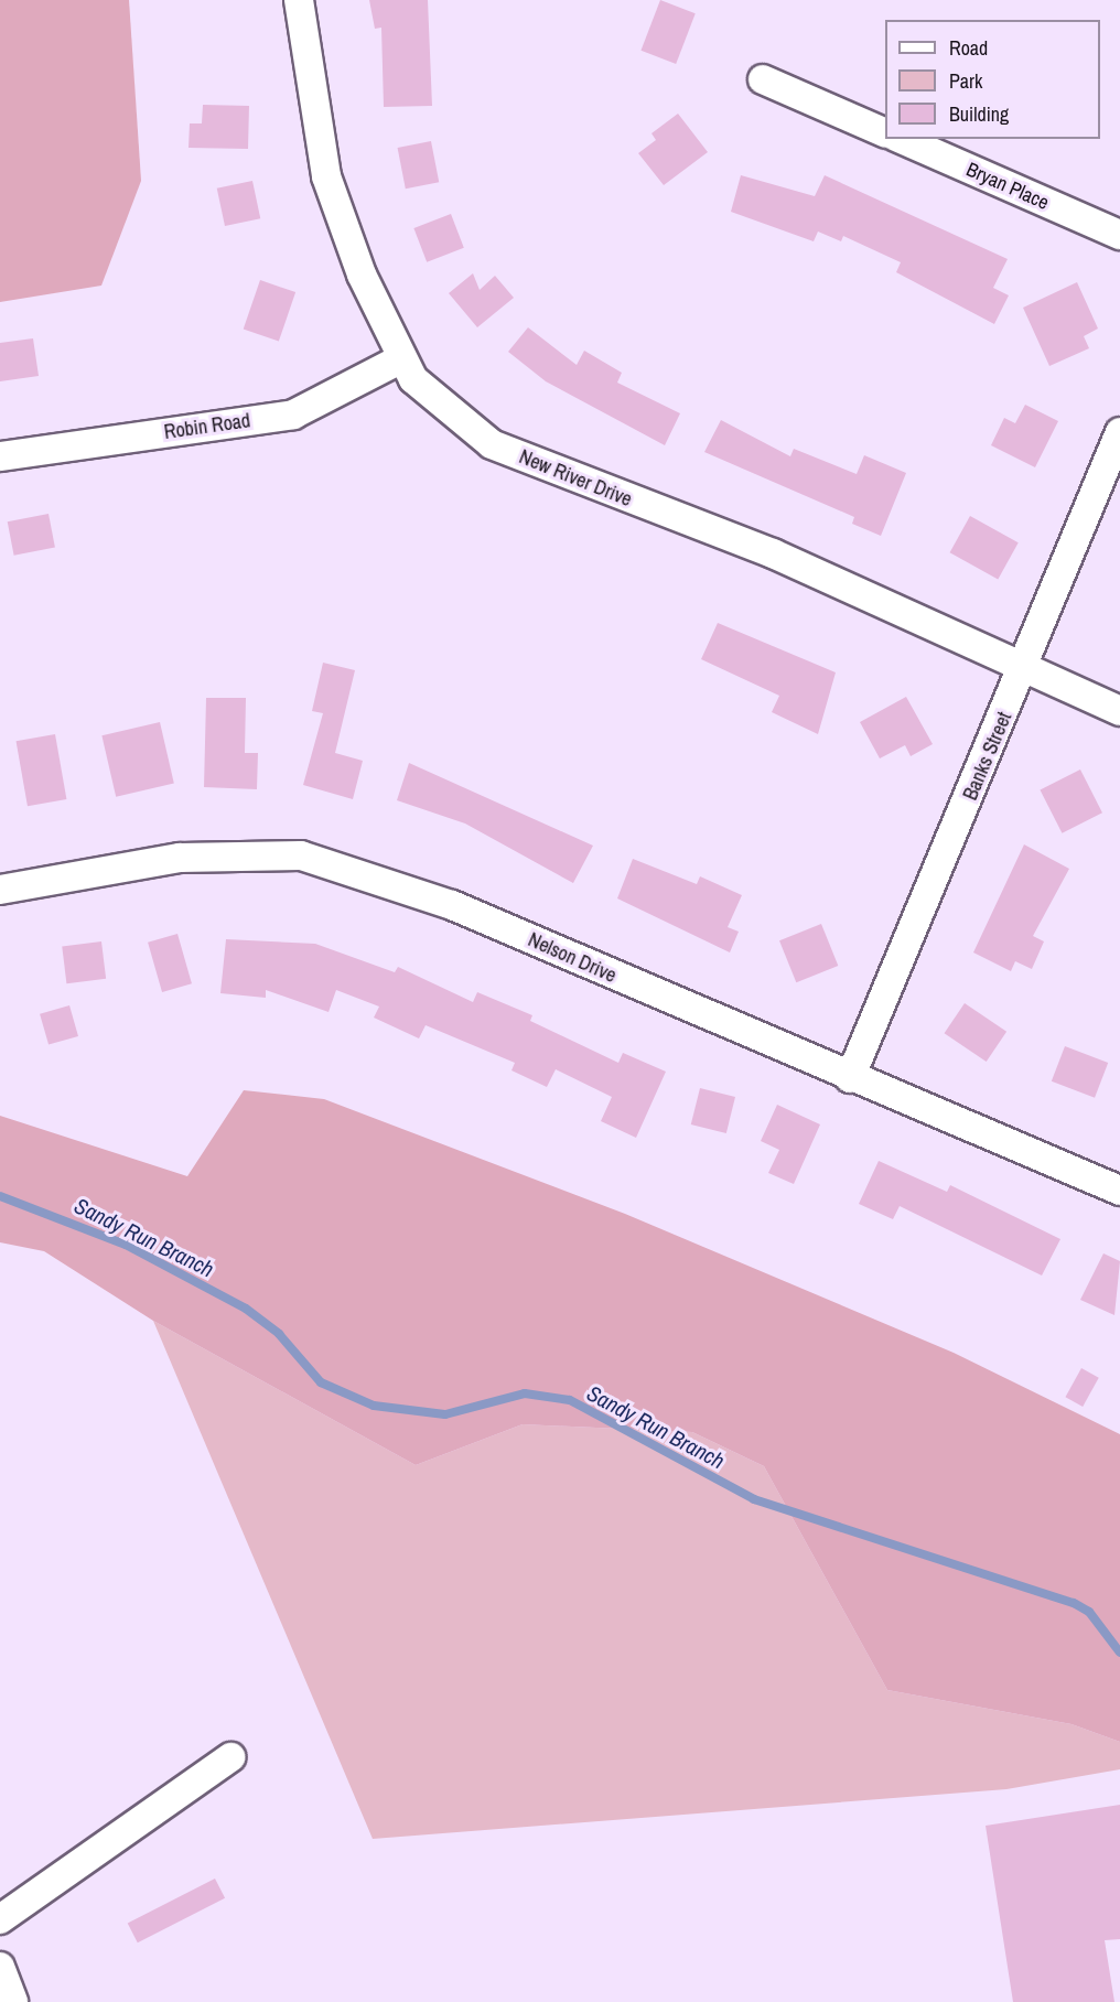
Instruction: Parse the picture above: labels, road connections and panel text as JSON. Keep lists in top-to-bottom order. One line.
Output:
{"streets":{"street":["Bryan Place","Robin Road","New River Drive","Banks Street","Nelson Drive"]},"crossings":[["Robin Road","New River Drive"],["New River Drive","Banks Street"],["Banks Street","Nelson Drive"]],"water":["Sandy Run Branch"],"legend":["Road","Park","Building"]}
